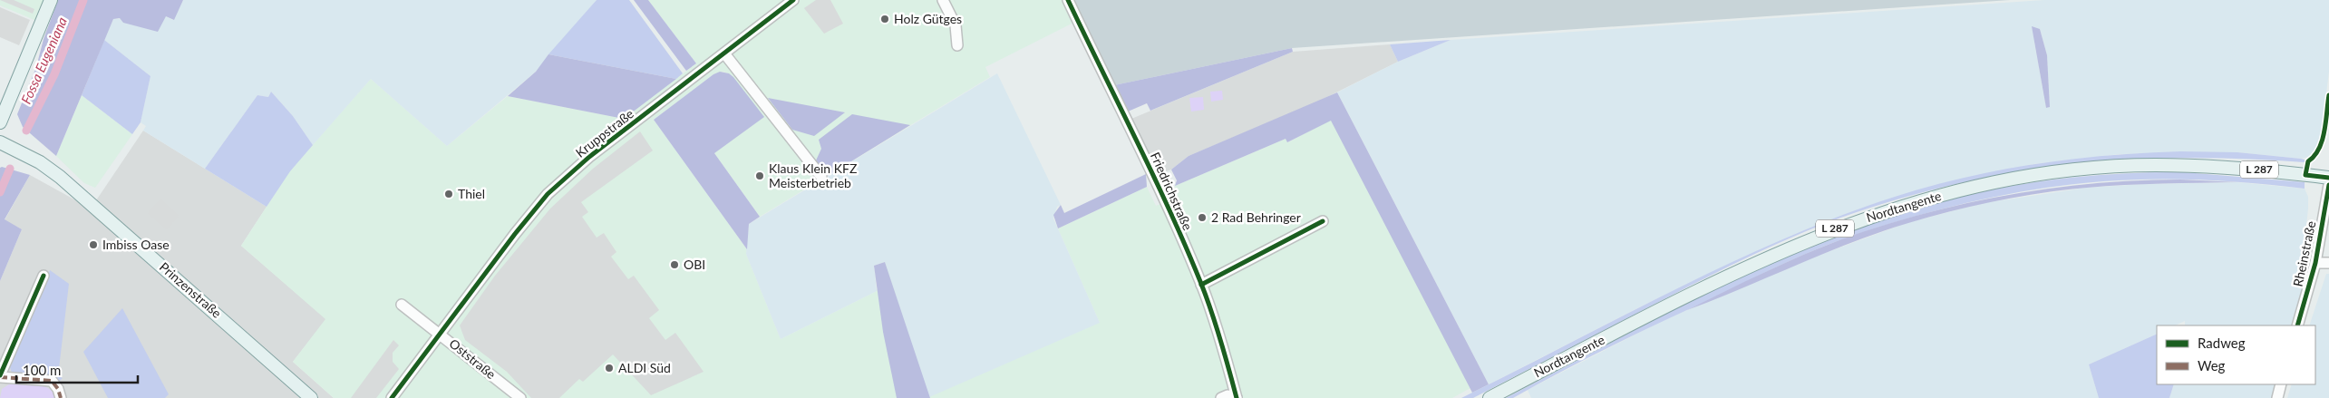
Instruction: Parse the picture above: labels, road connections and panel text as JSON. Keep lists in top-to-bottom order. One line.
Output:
{"streets":{"main road":["L 287","Nordtangente","Prinzenstraße"],"street":["Kruppstraße","Friedrichstraße","Rheinstraße","Oststraße"]},"crossings":[["Kruppstraße","Oststraße"]],"water":["Fossa Eugeniana"],"places":["Holz Gütges","Klaus Klein KFZ Meisterbetrieb","Thiel","2 Rad Behringer","Imbiss Oase","OBI","ALDI Süd"],"legend":["Radweg","Weg"],"scale_bar":"100 m"}
